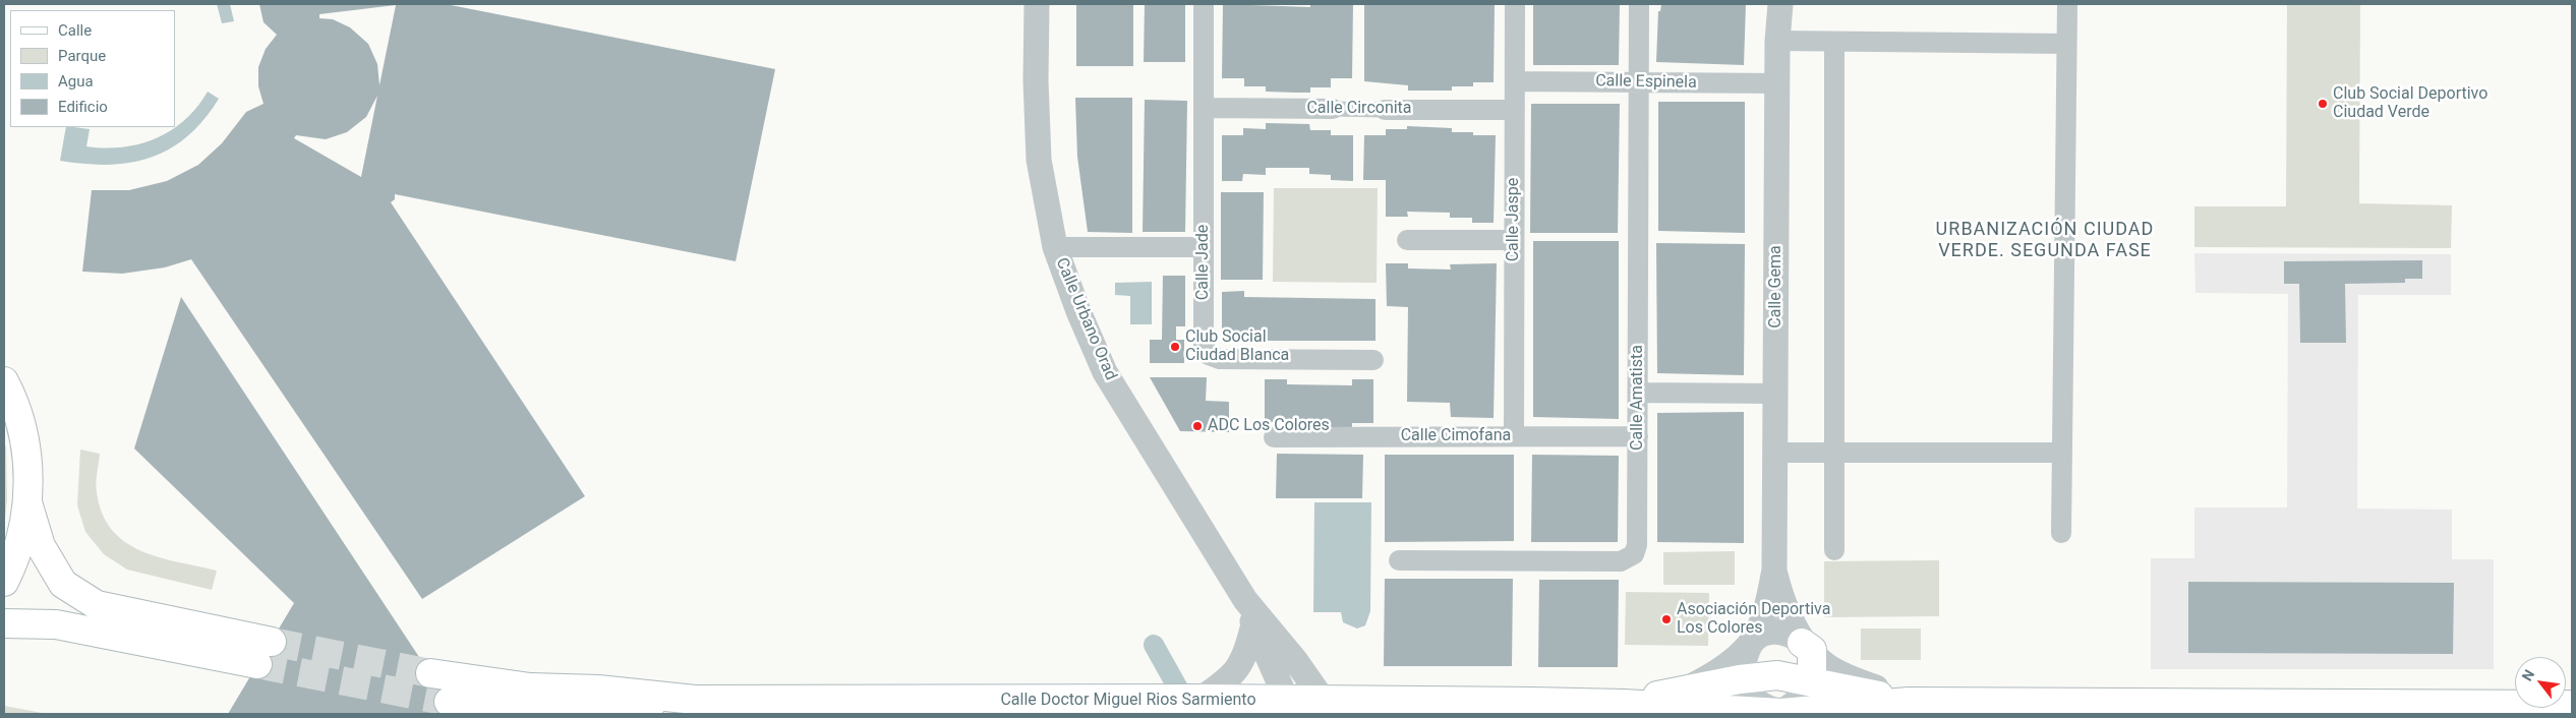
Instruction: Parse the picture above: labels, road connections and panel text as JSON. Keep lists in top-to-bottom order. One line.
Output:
{"streets":{"main road":["Calle Doctor Miguel Rios Sarmiento"],"street":["Calle Espinela","Calle Circonita","Calle Jaspe","Calle Jade","Calle Gema","Calle Urbano Orad","Calle Amatista","Calle Cimofana"]},"crossings":[["Calle Espinela","Calle Jaspe"],["Calle Espinela","Calle Gema"],["Calle Espinela","Calle Amatista"],["Calle Circonita","Calle Jaspe"],["Calle Circonita","Calle Jade"],["Calle Jaspe","Calle Cimofana"],["Calle Gema","Calle Doctor Miguel Rios Sarmiento"],["Calle Urbano Orad","Calle Doctor Miguel Rios Sarmiento"],["Calle Amatista","Calle Cimofana"]],"districts":["URBANIZACIÓN CIUDAD VERDE. SEGUNDA FASE"],"places":["Club Social Deportivo Ciudad Verde","Club Social Ciudad Blanca","ADC Los Colores","Asociación Deportiva Los Colores"],"legend":["Calle","Parque","Agua","Edificio"],"north":"top left"}
